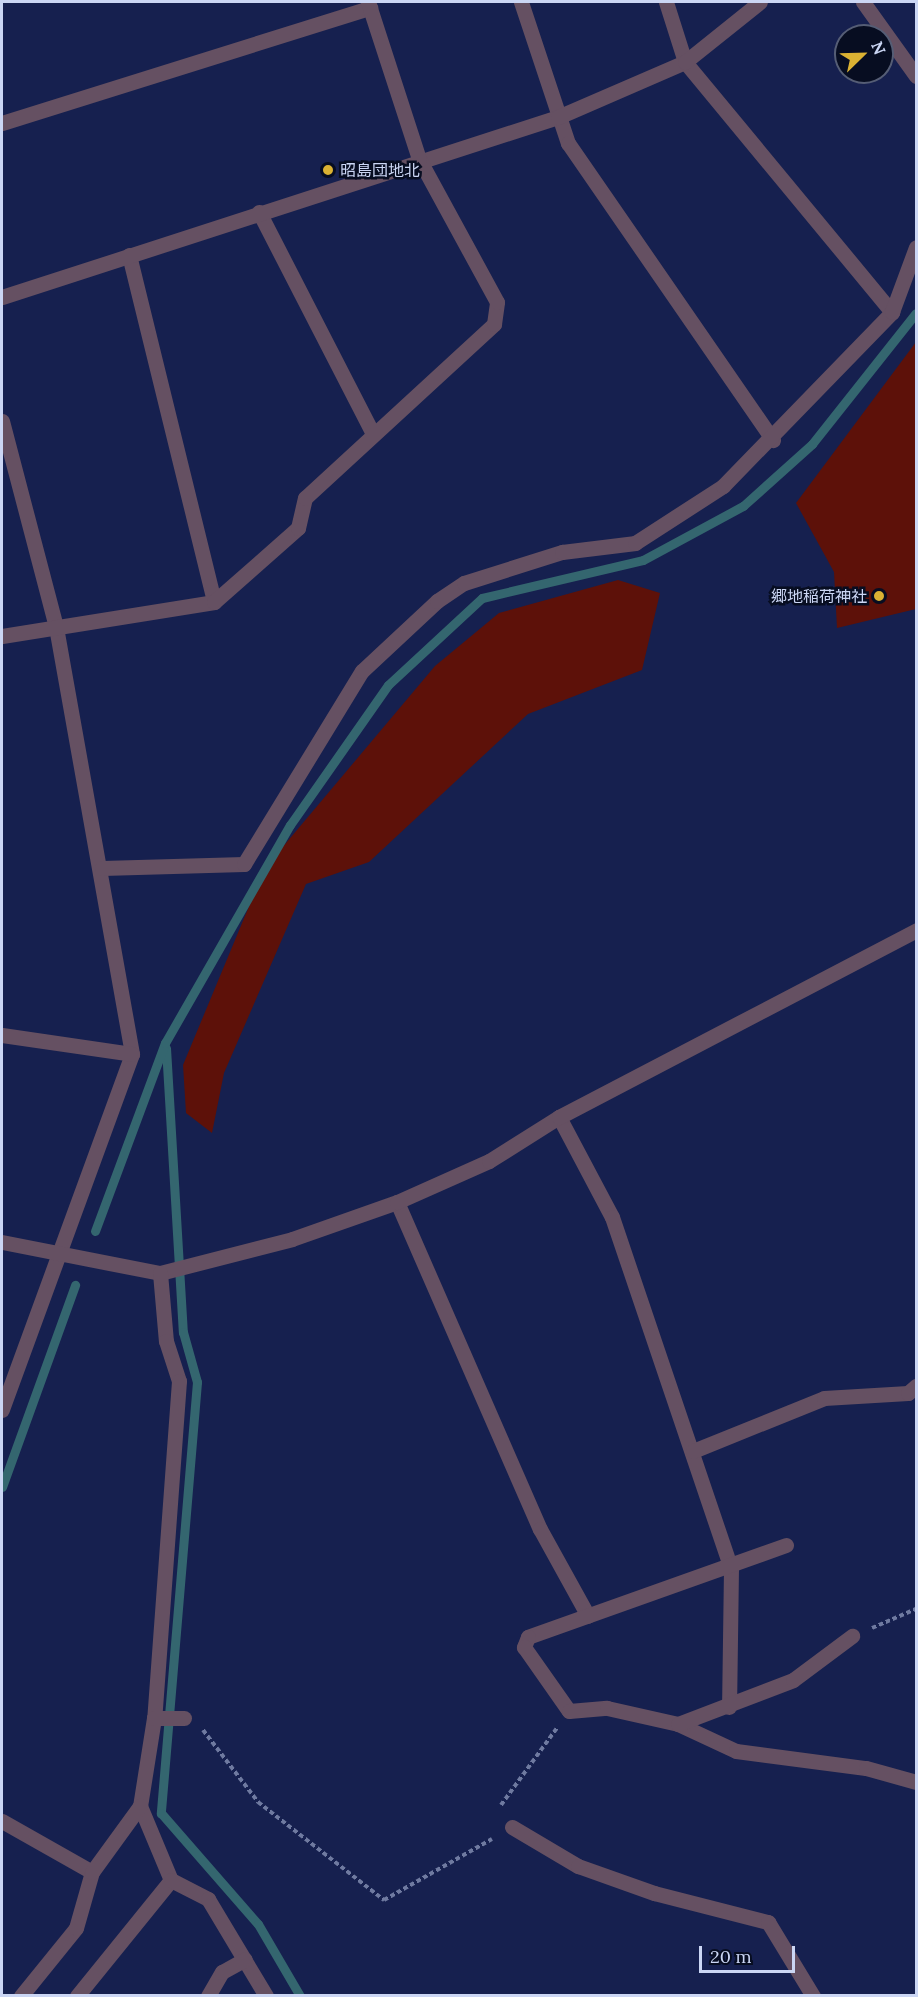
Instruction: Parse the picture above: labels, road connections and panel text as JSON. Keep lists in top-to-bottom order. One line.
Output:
{"places":["昭島団地北","郷地稲荷神社"],"scale_bar":"20 m","north":"top right"}
